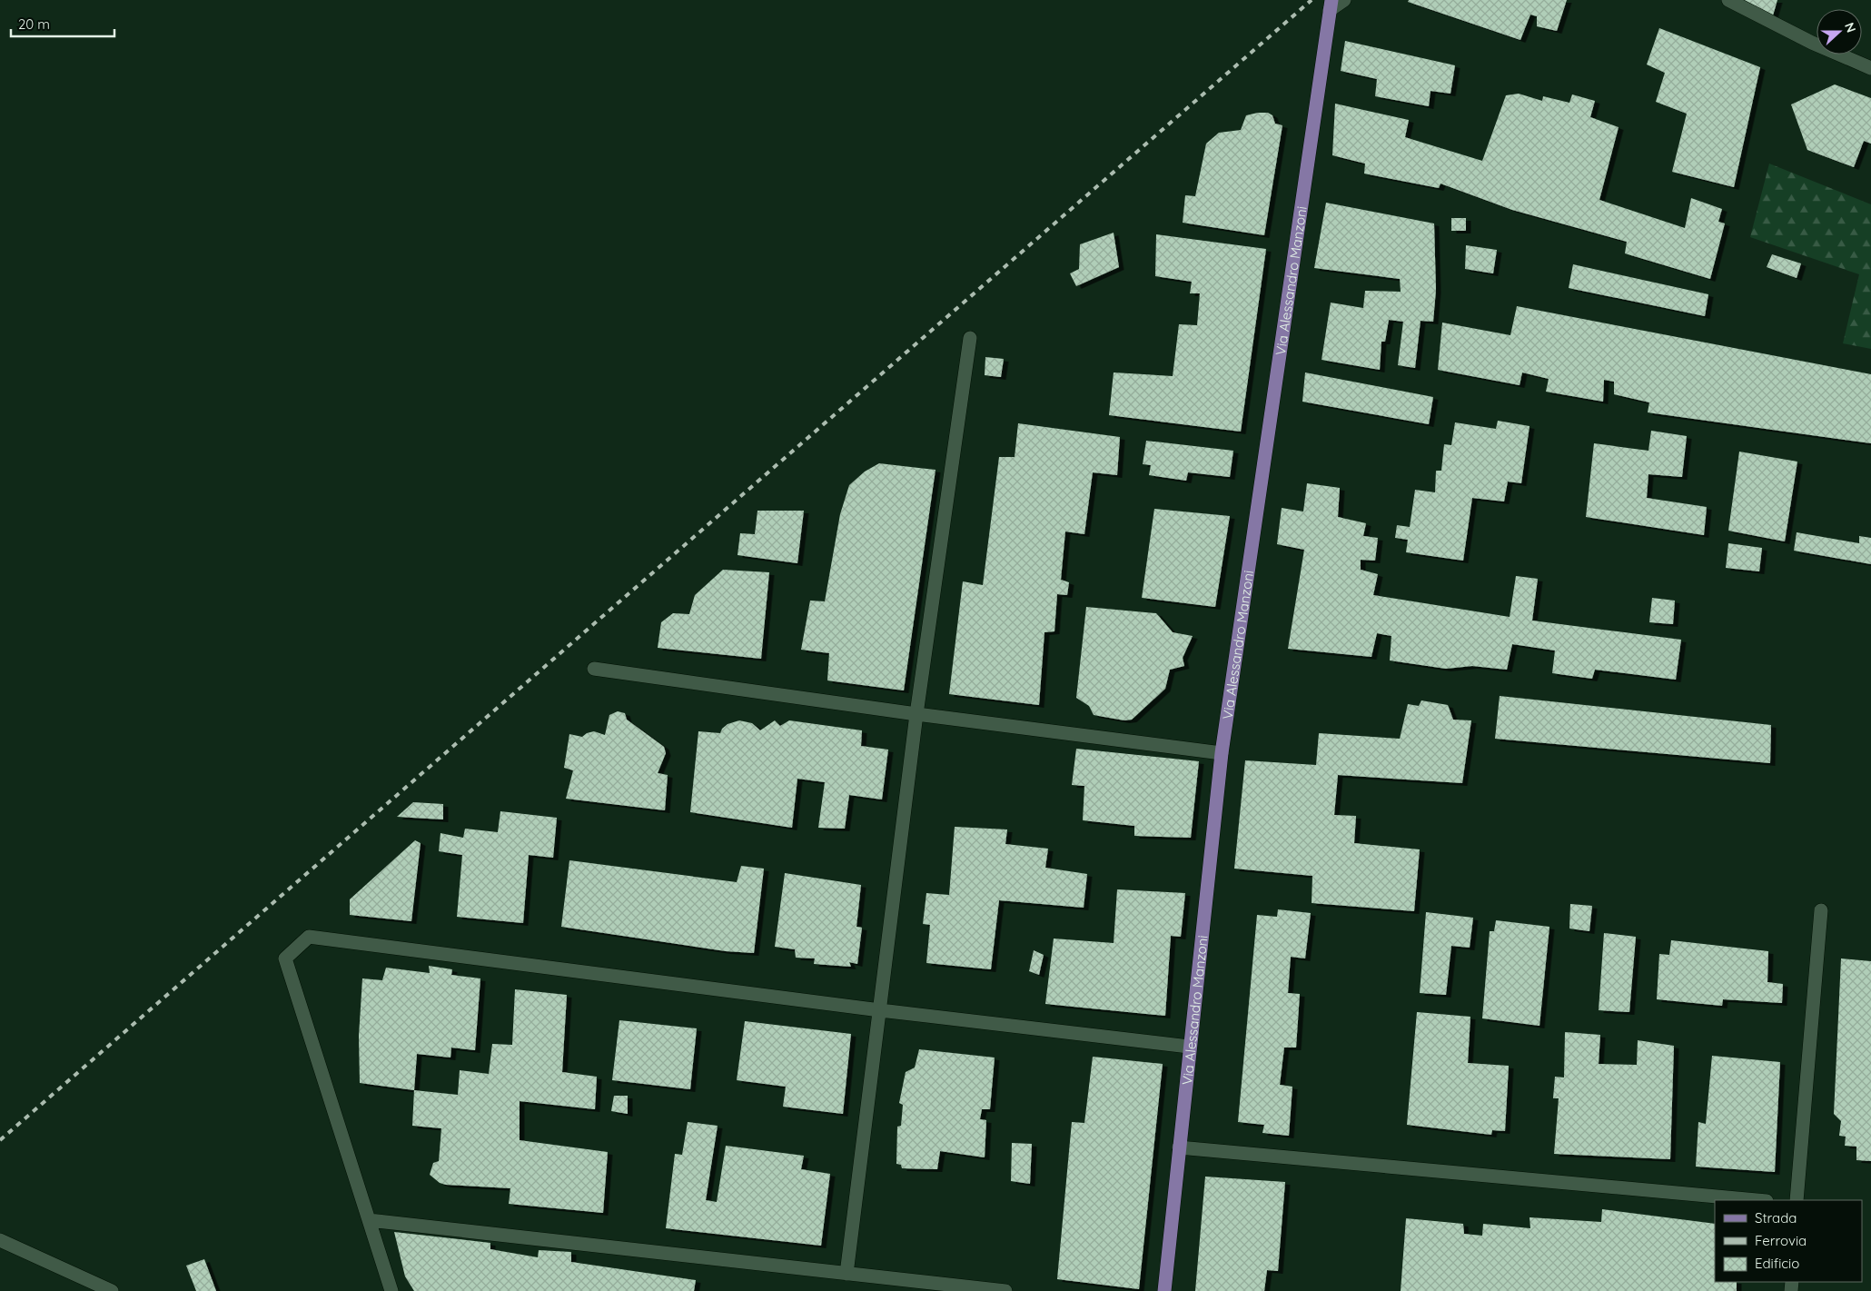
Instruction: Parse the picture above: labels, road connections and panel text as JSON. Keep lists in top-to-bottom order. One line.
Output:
{"streets":{"main road":["Via Alessandro Manzoni"]},"legend":["Strada","Ferrovia","Edificio"],"scale_bar":"20 m","north":"right"}
